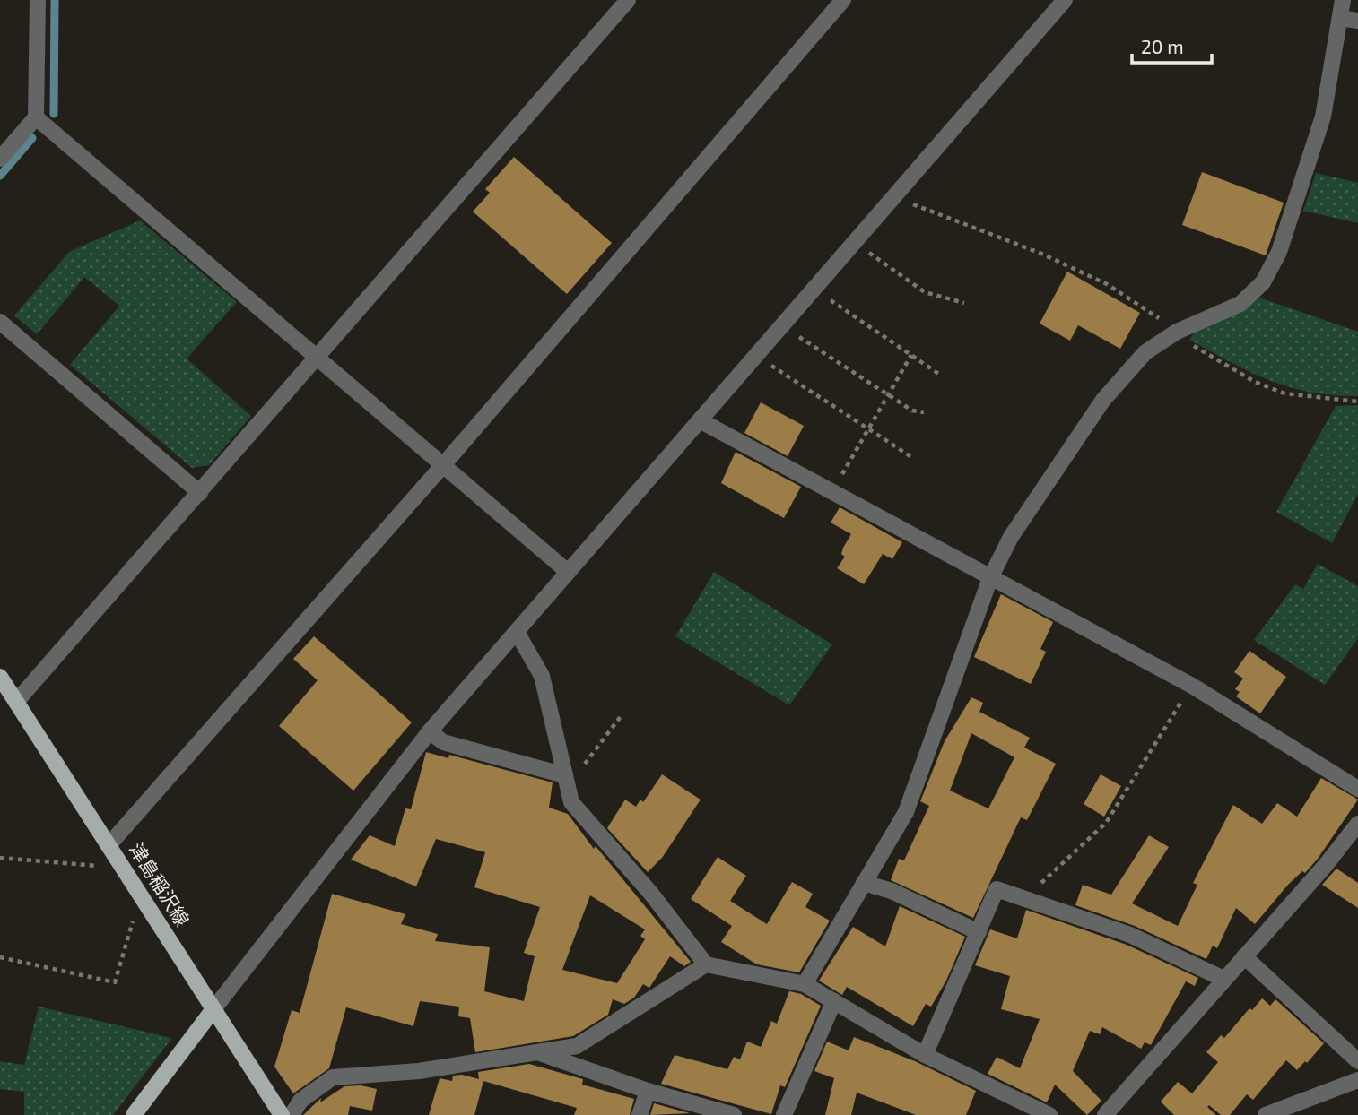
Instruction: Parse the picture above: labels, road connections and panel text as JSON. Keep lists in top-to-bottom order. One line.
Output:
{"streets":{"main road":["津島稲沢線"]},"scale_bar":"20 m"}
